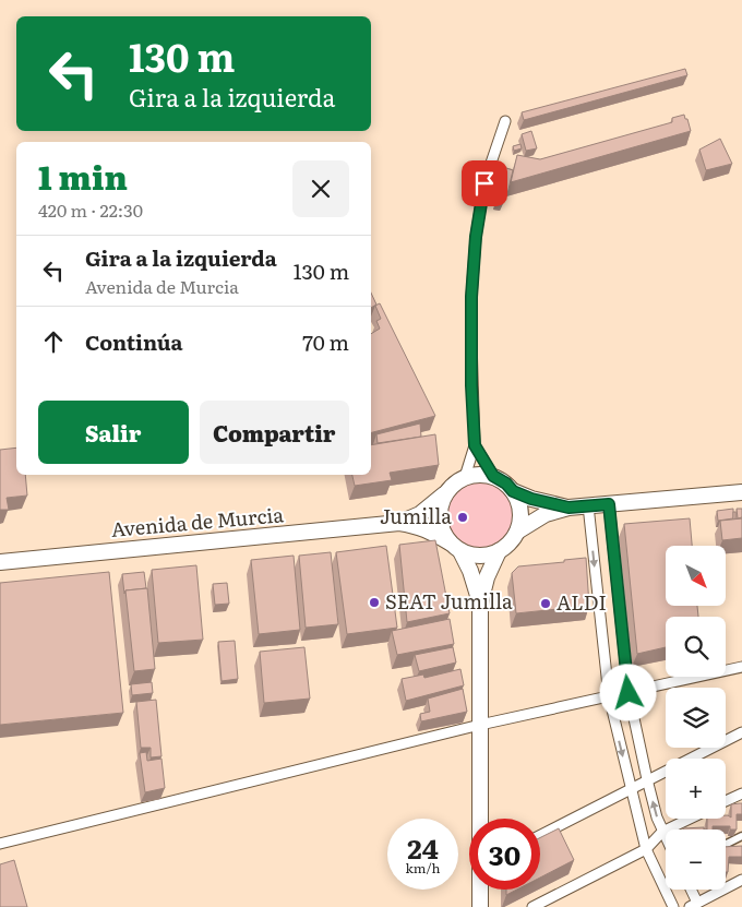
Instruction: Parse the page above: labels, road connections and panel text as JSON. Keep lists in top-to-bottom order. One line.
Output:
{"streets":{"main road":["Avenida de Murcia"]},"places":["Jumilla","SEAT Jumilla","ALDI"],"north":"bottom right","page":{"turn":["130 m","Gira a la izquierda"],"heading":["1 min","420 m · 22:30"],"list":[{"name":"Gira a la izquierda","note":"Avenida de Murcia","value":"130 m"},{"name":"Continúa","value":"70 m"}],"buttons":["Salir","Compartir"],"map_buttons":["+","−"],"speed":"24 km/h","limit":"30"}}
